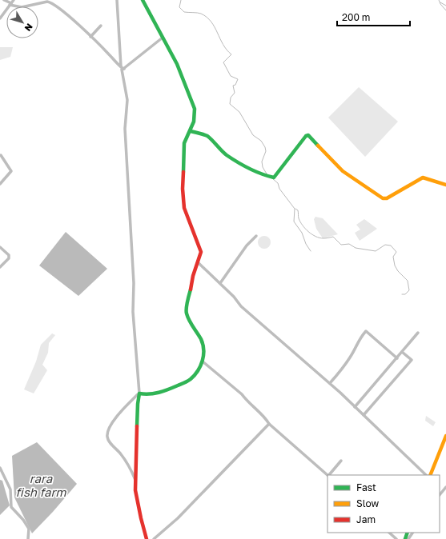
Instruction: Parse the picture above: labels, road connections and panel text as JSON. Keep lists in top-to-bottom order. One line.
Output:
{"water":["rara fish farm"],"legend":["Fast","Slow","Jam"],"scale_bar":"200 m","north":"bottom right"}
